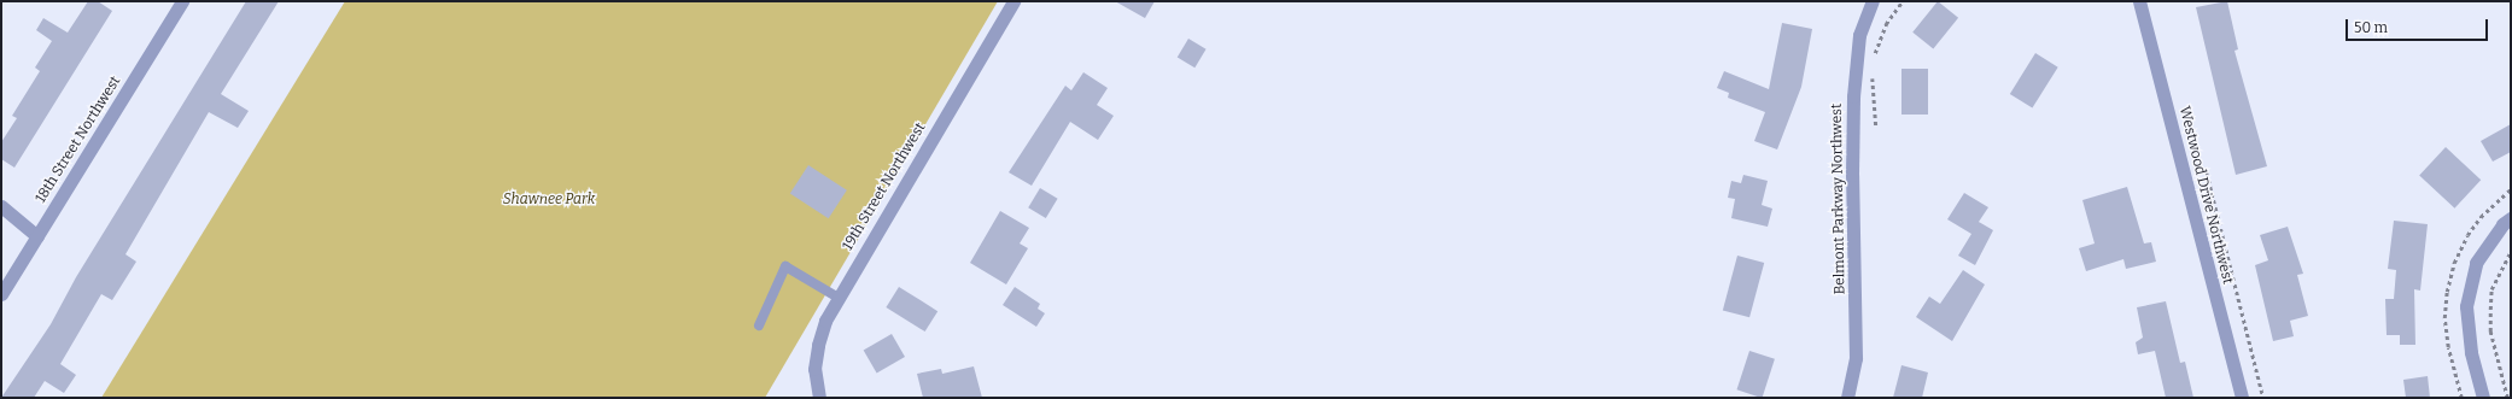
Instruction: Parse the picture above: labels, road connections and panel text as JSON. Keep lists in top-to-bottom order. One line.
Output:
{"streets":{"street":["18th Street Northwest","19th Street Northwest","Westwood Drive Northwest","Belmont Parkway Northwest"]},"parks":["Shawnee Park"],"scale_bar":"50 m"}
